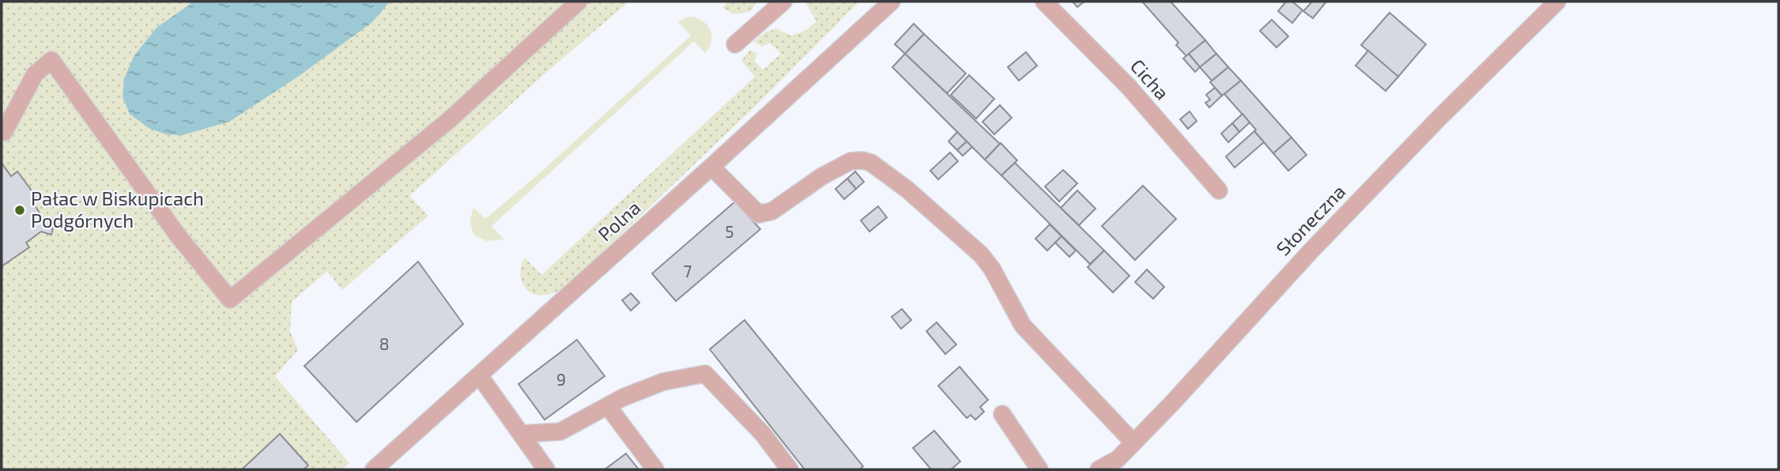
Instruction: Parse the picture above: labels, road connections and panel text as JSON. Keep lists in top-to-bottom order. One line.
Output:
{"streets":{"street":["Cicha","Słoneczna","Polna"]},"places":["Pałac w Biskupicach Podgórnych"],"house_numbers":["5","7","8","9"]}
